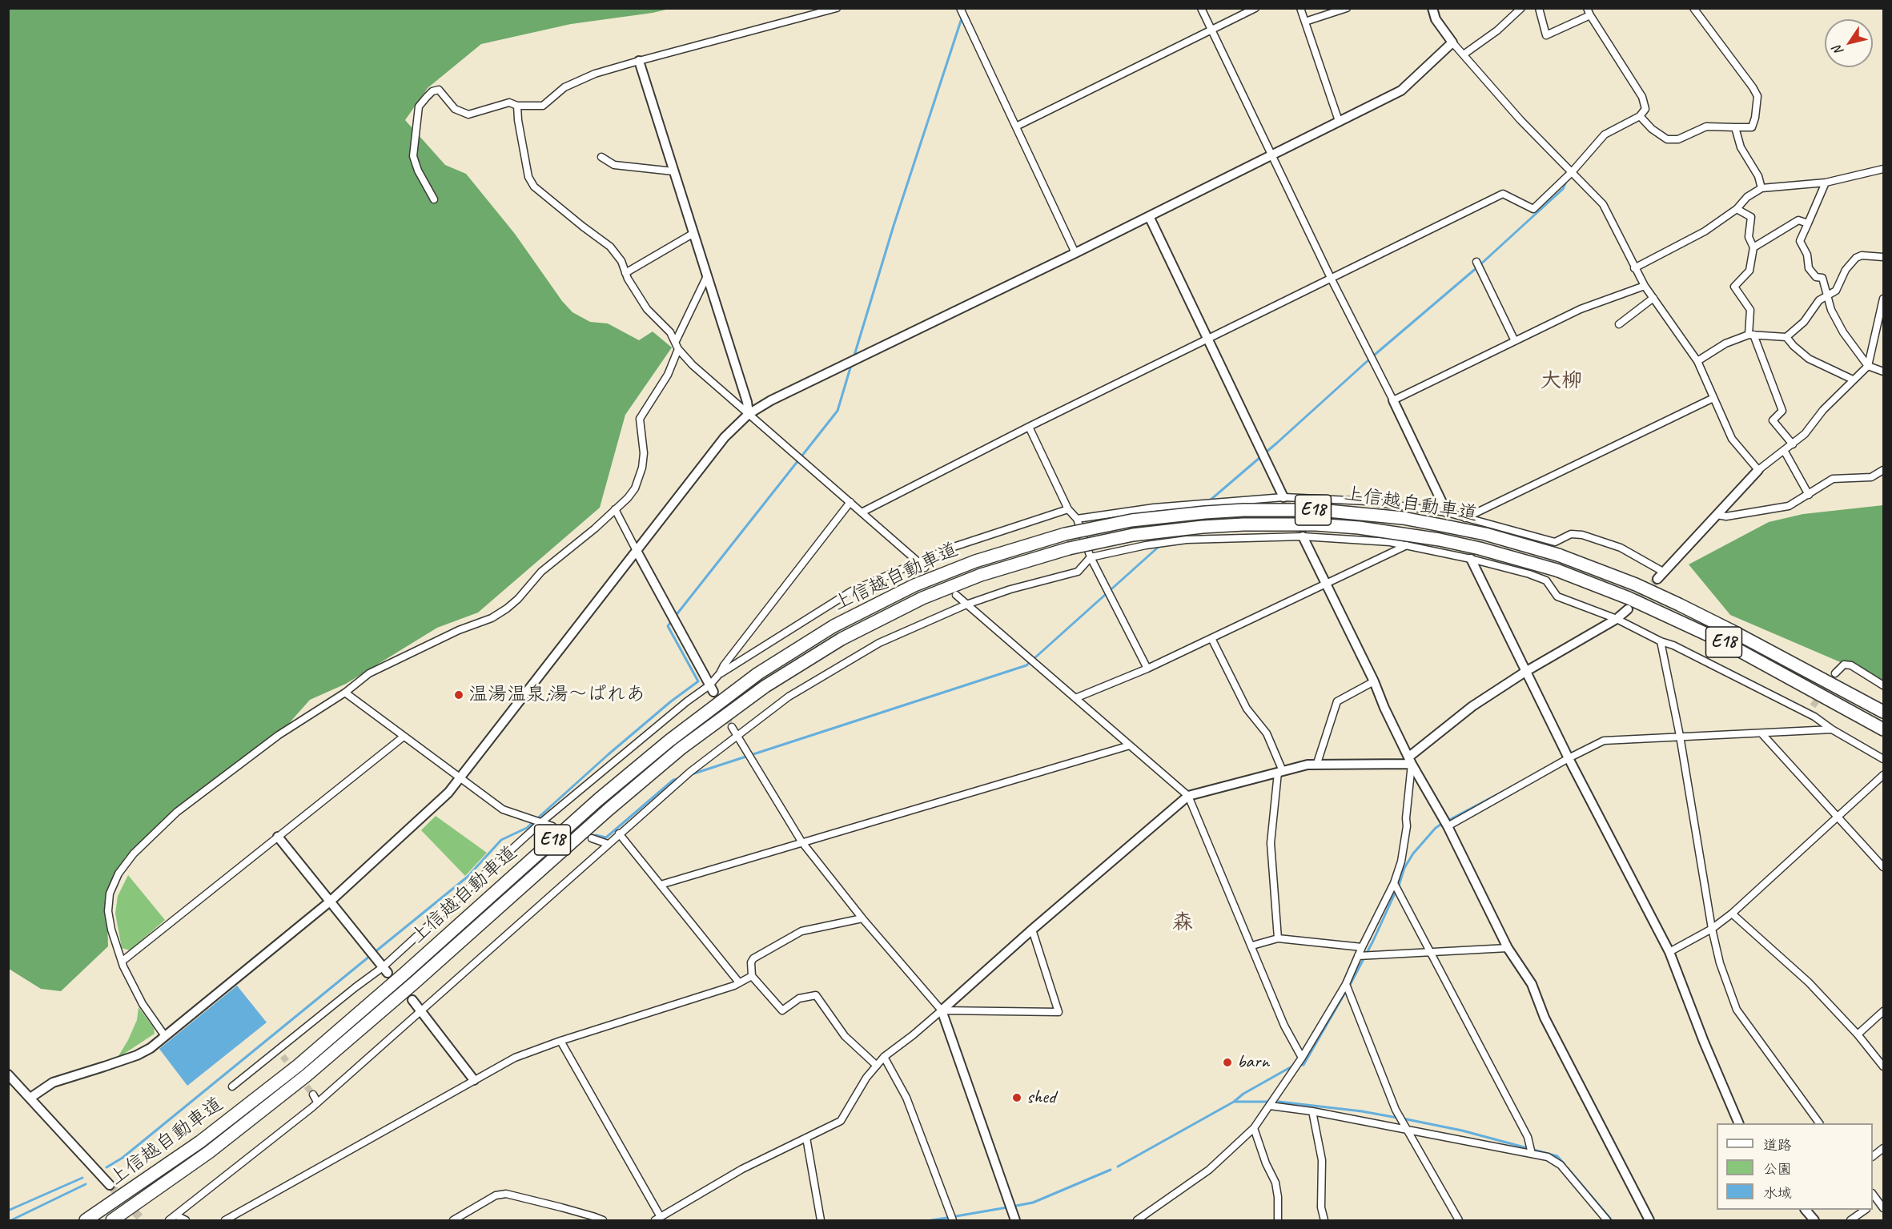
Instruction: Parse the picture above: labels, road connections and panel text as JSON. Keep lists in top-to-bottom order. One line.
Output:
{"streets":{"highway":["上信越自動車道","E18"]},"districts":["大柳","森"],"places":["温湯温泉;湯〜ぱれあ","barn","shed"],"legend":["道路","公園","水域"],"north":"bottom left"}
